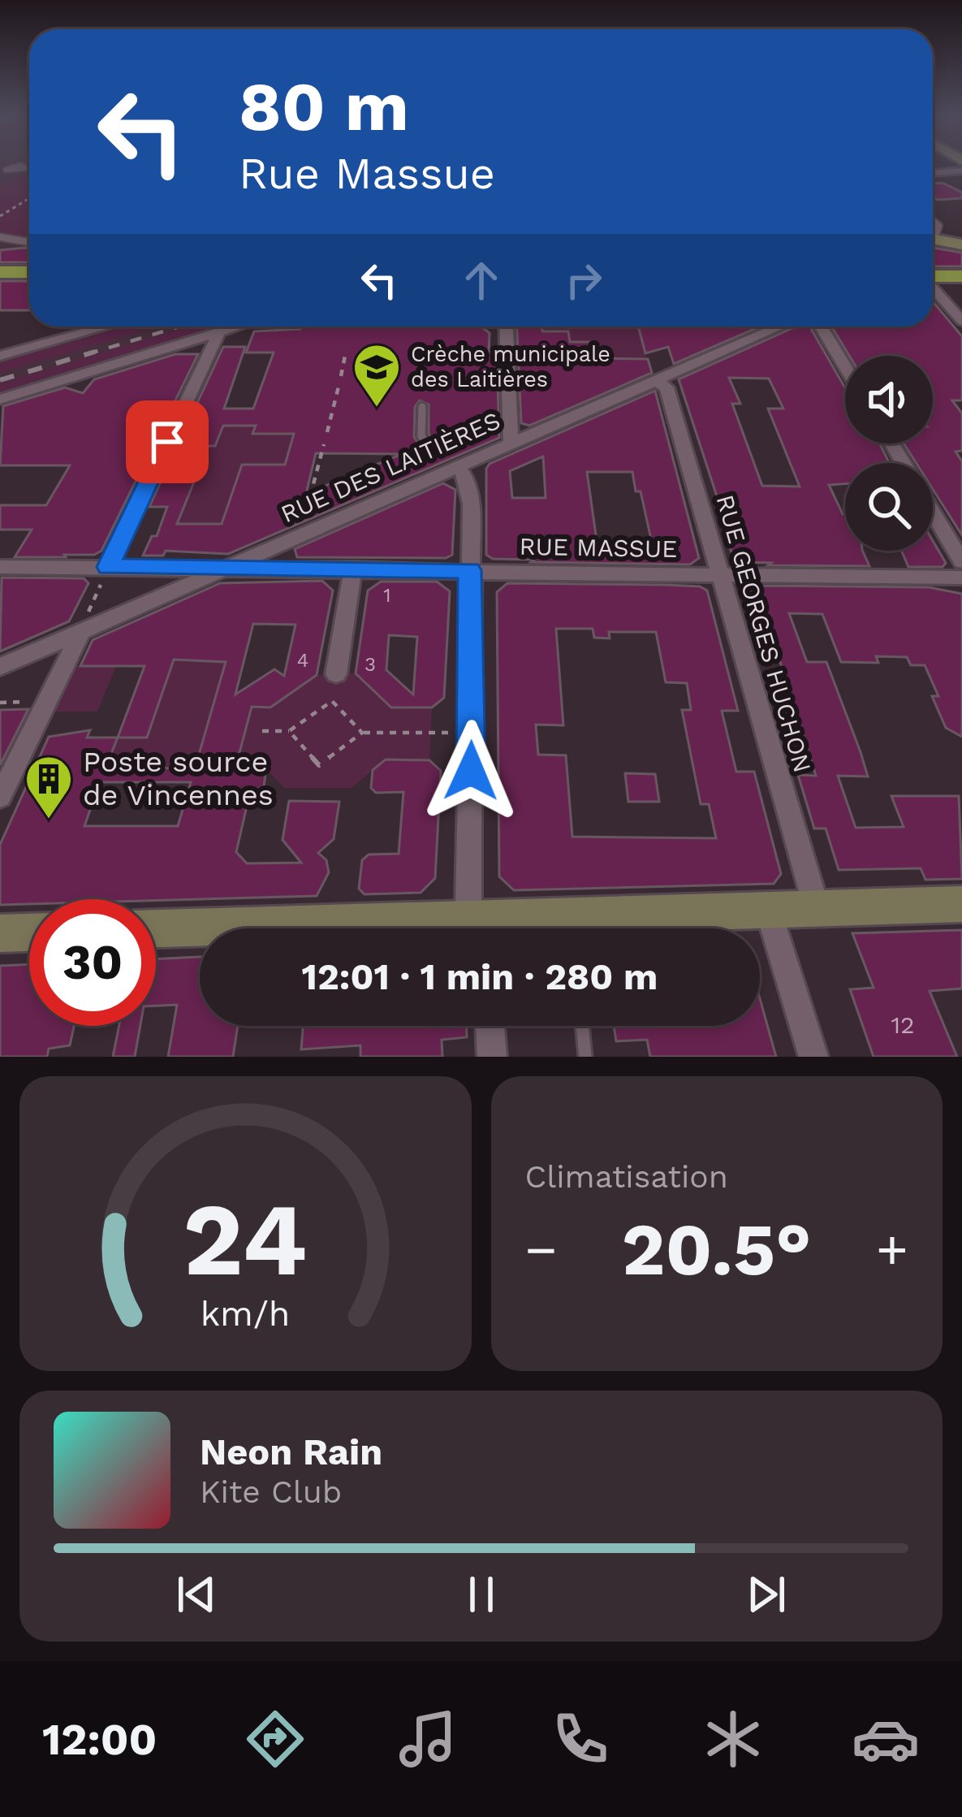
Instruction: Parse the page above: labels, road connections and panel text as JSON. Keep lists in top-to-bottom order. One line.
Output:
{"streets":{"street":["RUE DES LAITIÈRES","RUE MASSUE","RUE GEORGES HUCHON"]},"crossings":[["RUE DES LAITIÈRES","RUE MASSUE"],["RUE DES LAITIÈRES","RUE GEORGES HUCHON"],["RUE MASSUE","RUE GEORGES HUCHON"]],"places":{"school or university":["Crèche municipale des Laitières"],"building":["Poste source de Vincennes"]},"house_numbers":["1","4","3","12"],"page":{"turn":["80 m","Rue Massue"],"limit":"30","trip":"12:01 · 1 min · 280 m","tile":"Climatisation","heat":["−","20.5°","+"],"song":["Neon Rain","Kite Club"],"tabs":"12:00","gauge":["24","km/h"]}}
